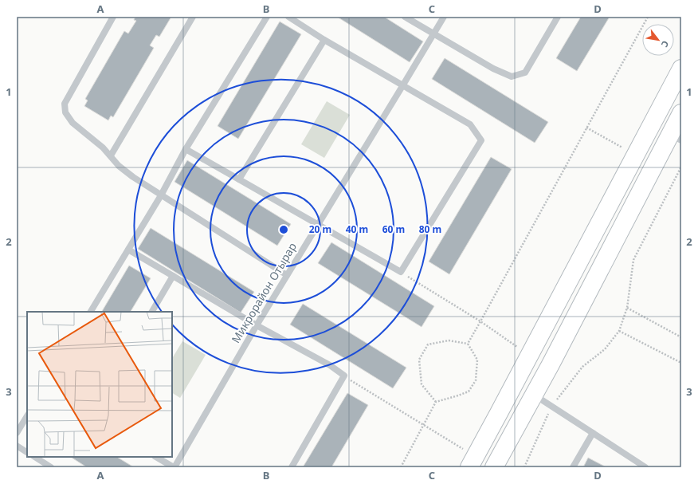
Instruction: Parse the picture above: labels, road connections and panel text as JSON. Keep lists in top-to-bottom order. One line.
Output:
{"streets":{"lane":["Микрорайон Отырар"]},"north":"bottom right","grid":{"columns":["A","B","C","D"],"rows":["1","2","3"]},"rings":["20 m","40 m","60 m","80 m"]}
